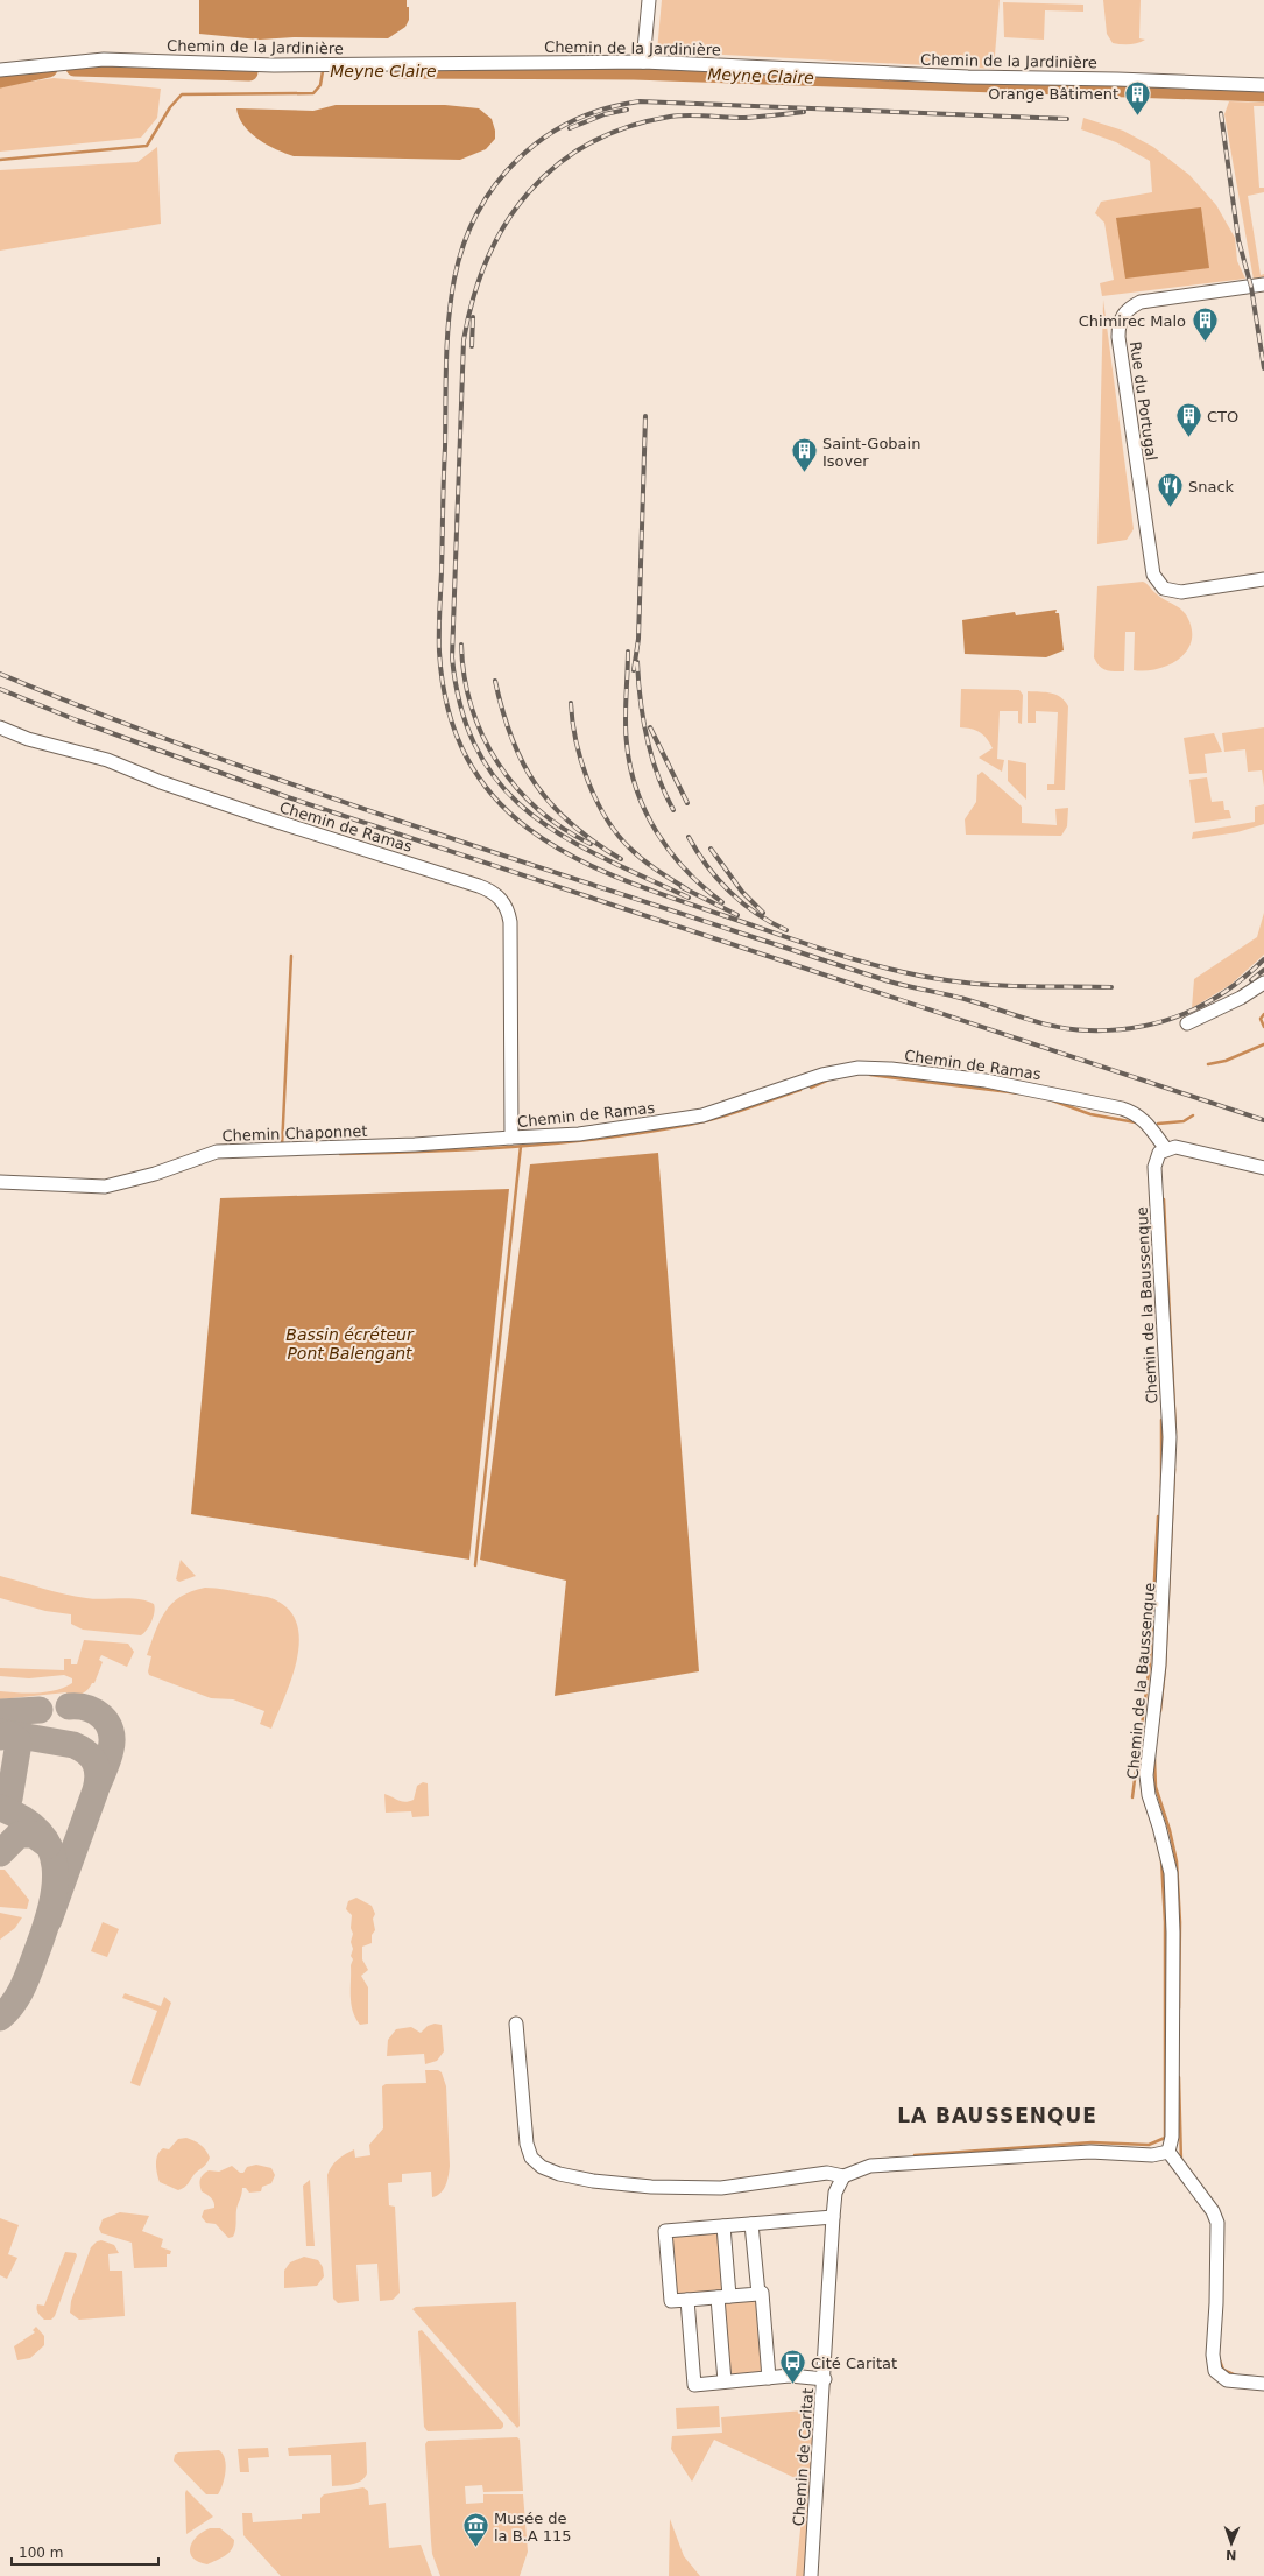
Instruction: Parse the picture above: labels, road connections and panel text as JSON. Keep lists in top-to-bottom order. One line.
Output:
{"streets":{"street":["Chemin de la Jardinière","Rue du Portugal","Chemin de Ramas","Chemin Chaponnet","Chemin de la Baussenque","Chemin de Caritat"]},"crossings":[["Chemin de Ramas","Chemin Chaponnet"],["Chemin de Ramas","Chemin de la Baussenque"]],"districts":["LA BAUSSENQUE"],"water":["Meyne Claire","Bassin écréteur Pont Balengant"],"places":{"building":["Orange Bâtiment","Chimirec Malo","CTO","Saint-Gobain Isover"],"restaurant":["Snack"],"bus stop":["Cité Caritat"],"museum":["Musée de la B.A 115"]},"scale_bar":"100 m","north":"bottom"}
